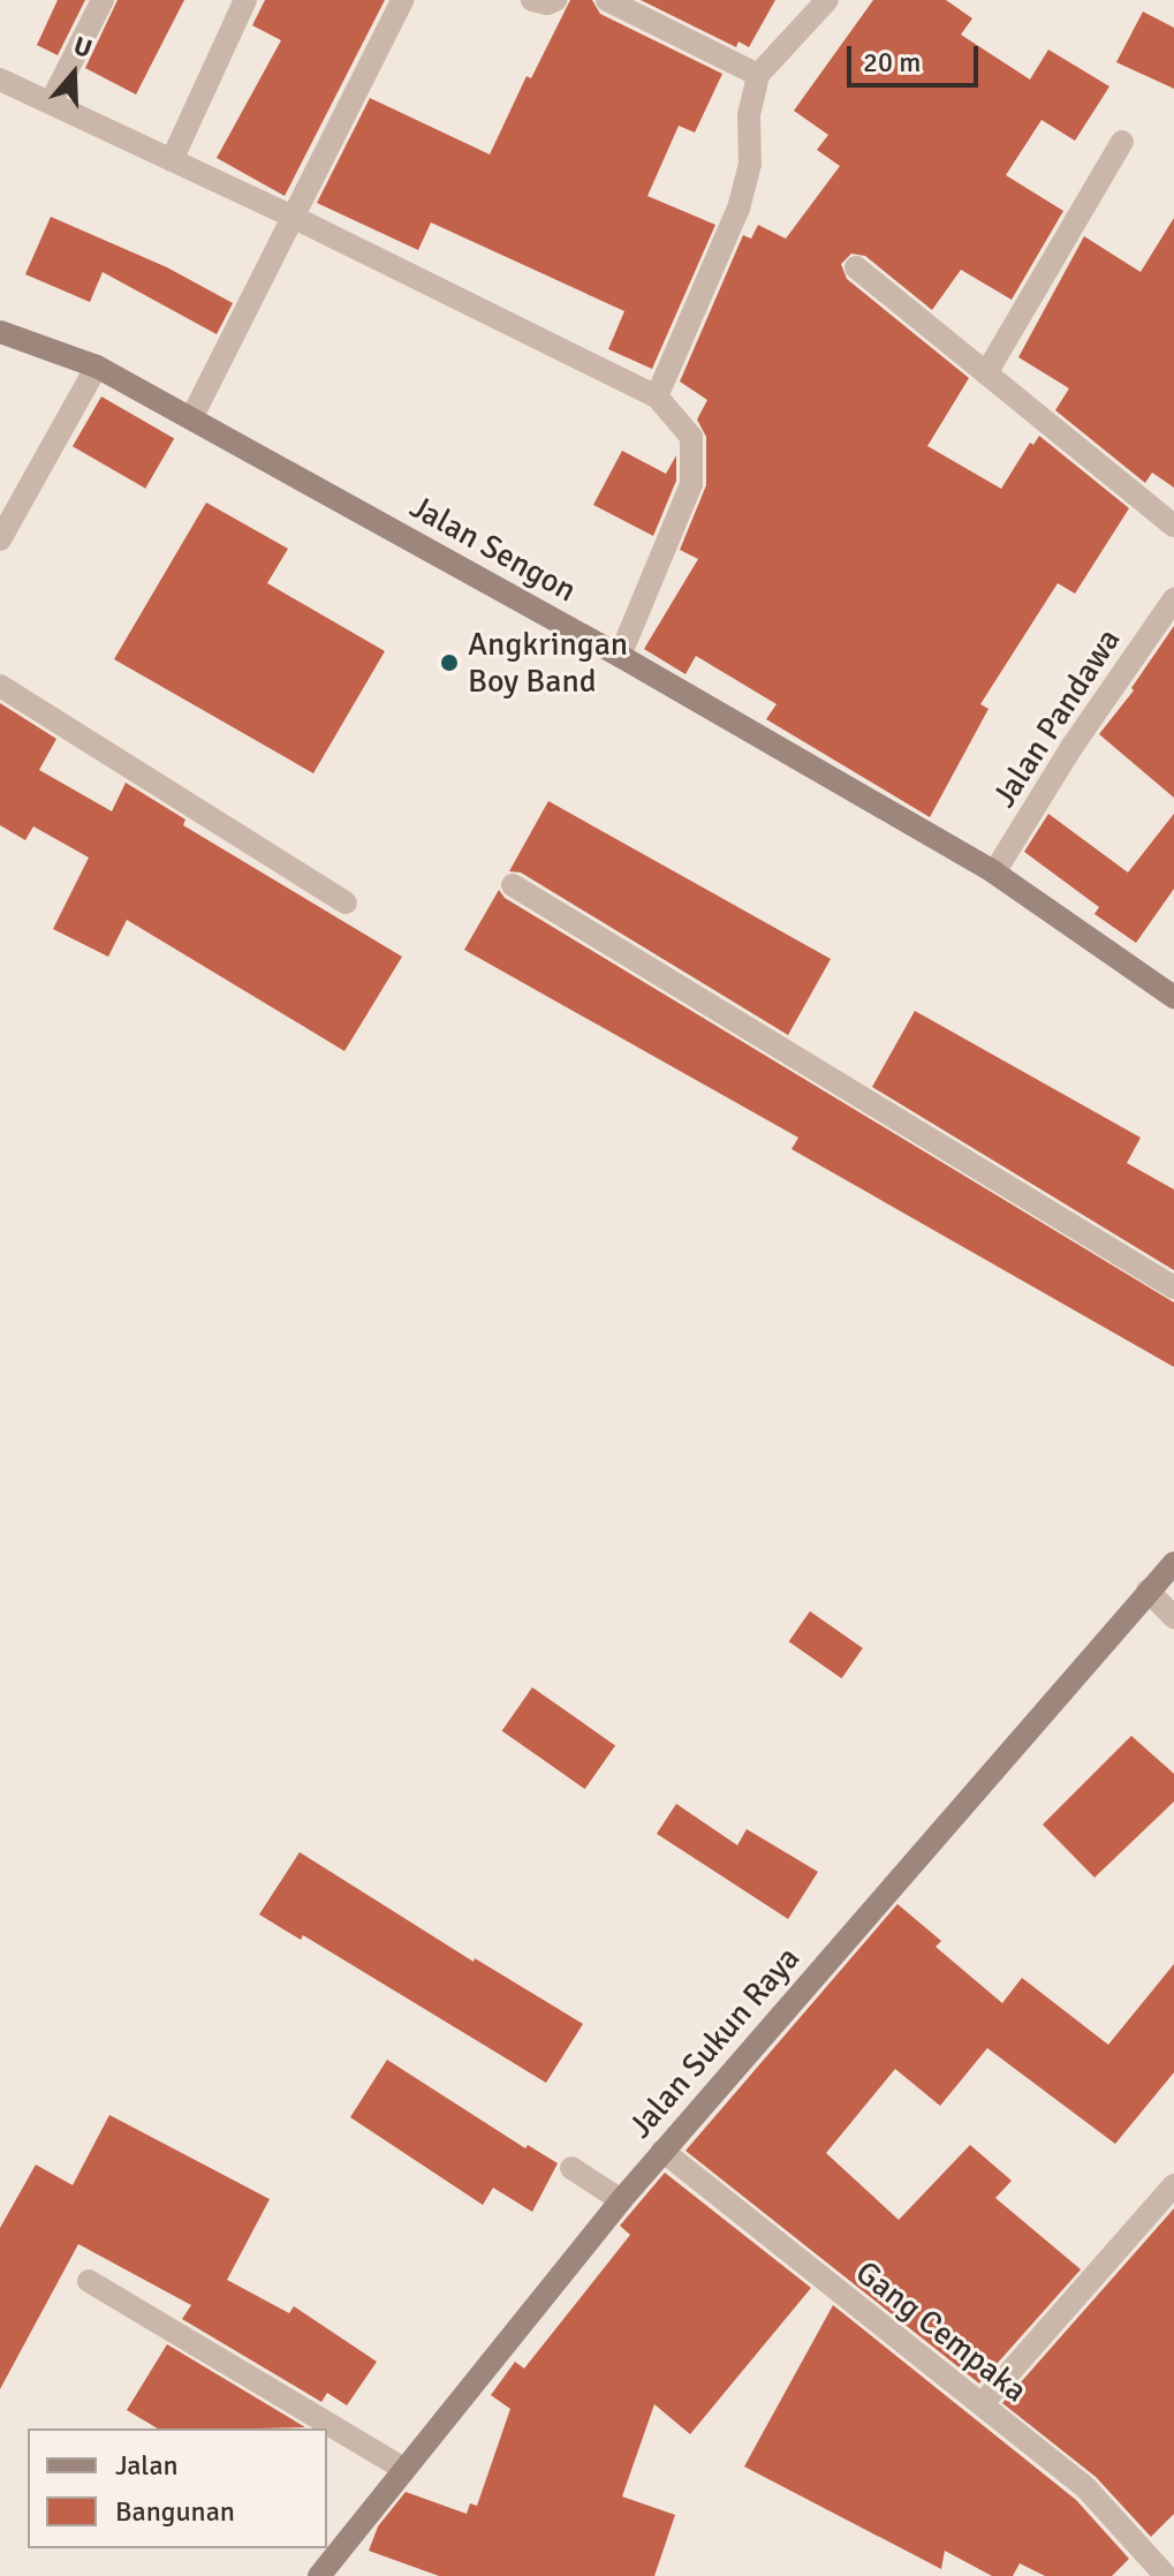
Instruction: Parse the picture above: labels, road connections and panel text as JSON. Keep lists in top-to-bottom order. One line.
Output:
{"streets":{"street":["Jalan Sengon","Jalan Pandawa","Jalan Sukun Raya","Gang Cempaka"]},"crossings":[["Jalan Sengon","Jalan Pandawa"],["Jalan Sukun Raya","Gang Cempaka"]],"places":["Angkringan Boy Band"],"legend":["Jalan","Bangunan"],"scale_bar":"20 m","north":"top"}
